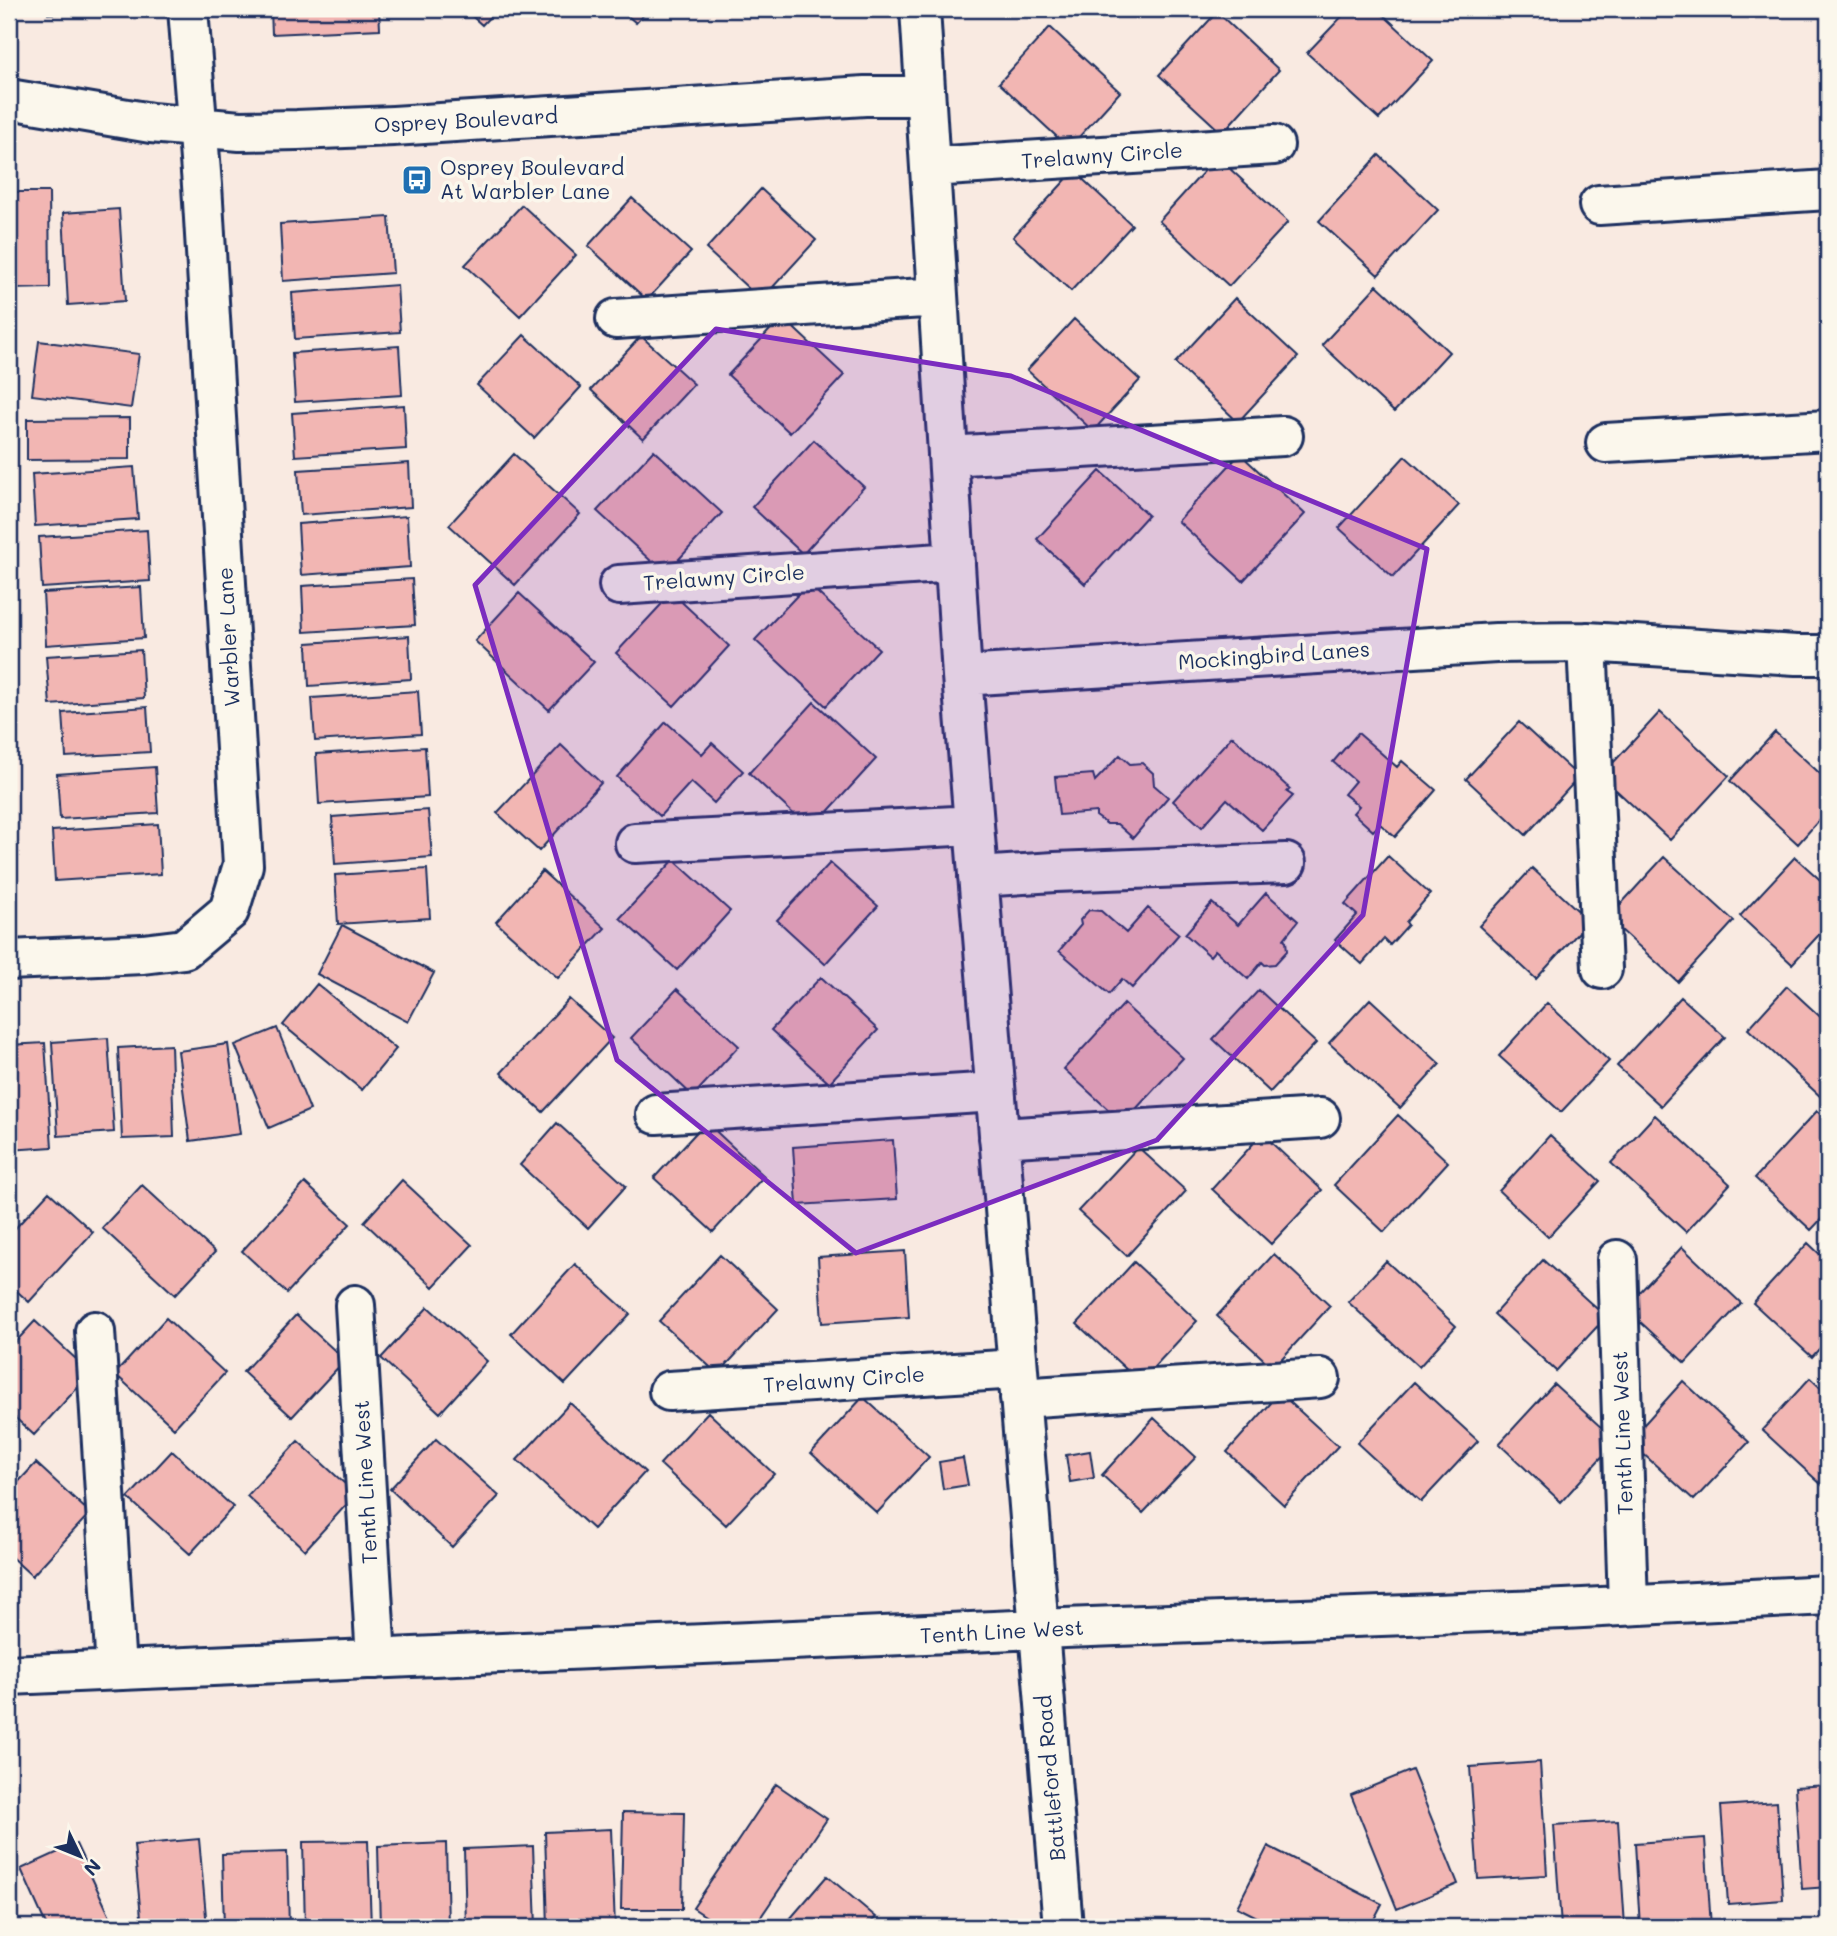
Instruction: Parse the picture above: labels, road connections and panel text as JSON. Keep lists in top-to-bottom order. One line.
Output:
{"streets":{"street":["Osprey Boulevard","Trelawny Circle","Warbler Lane","Mockingbird Lanes","Tenth Line West","Battleford Road"]},"crossings":[["Osprey Boulevard","Warbler Lane"],["Tenth Line West","Battleford Road"]],"places":{"bus stop":["Osprey Boulevard At Warbler Lane"]},"north":"bottom right"}
